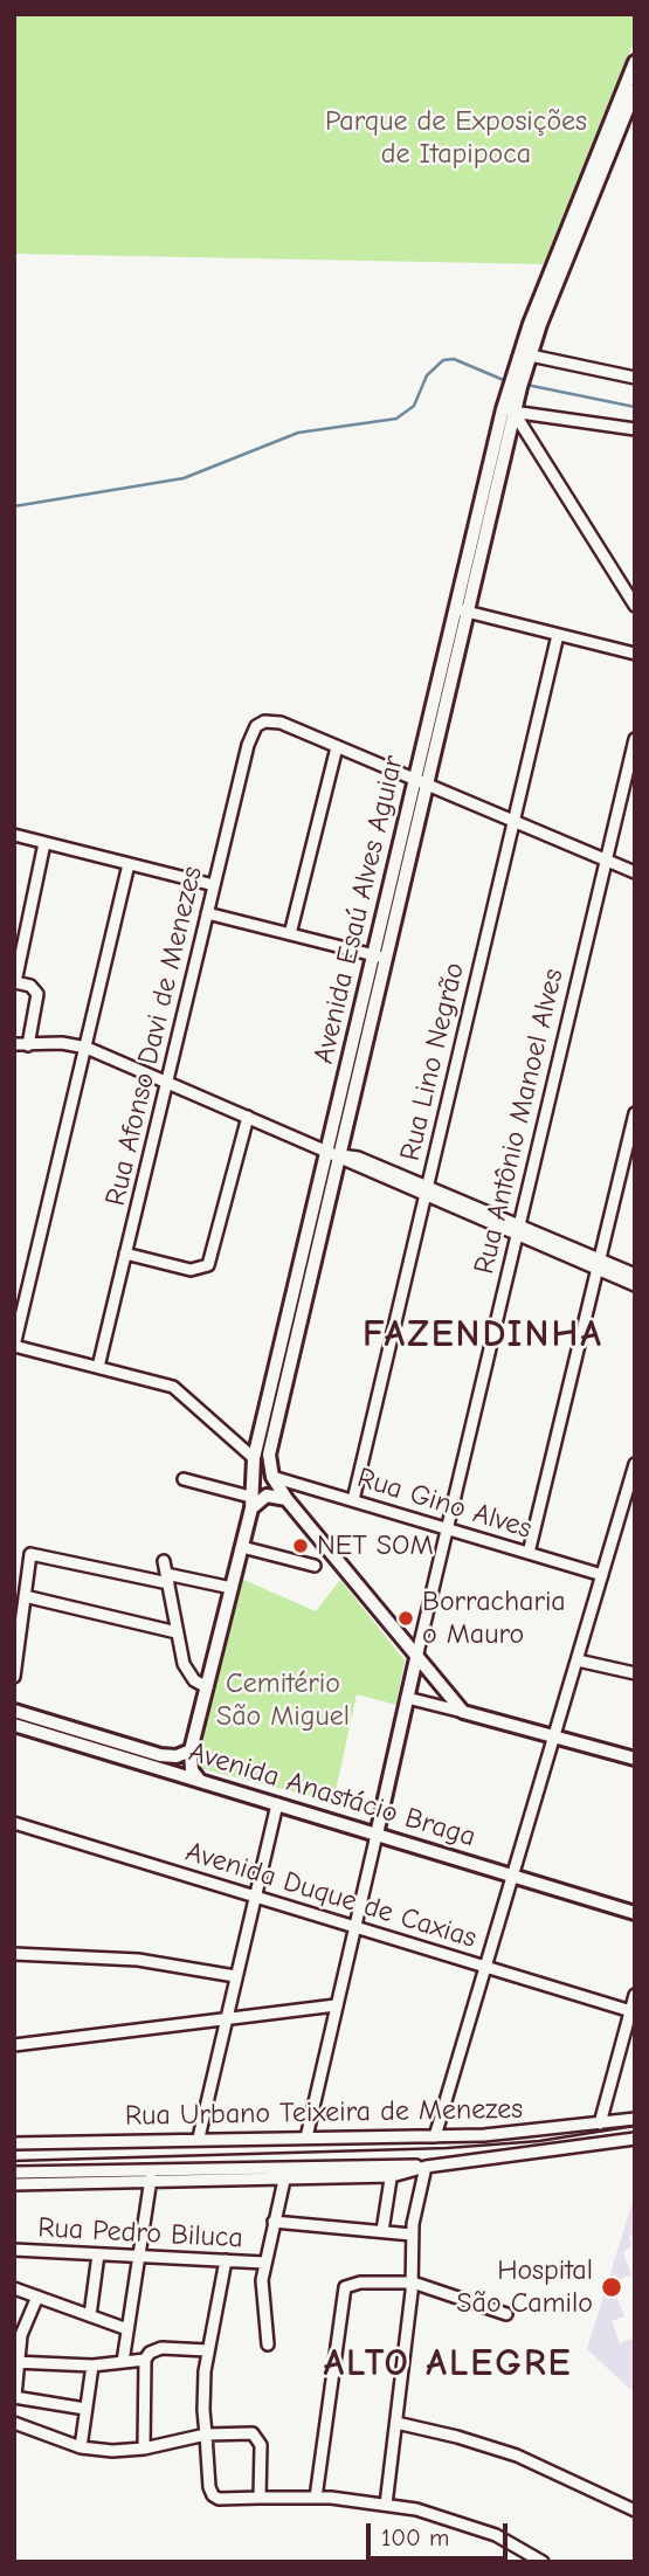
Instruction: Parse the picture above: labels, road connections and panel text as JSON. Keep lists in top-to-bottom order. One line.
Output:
{"streets":{"main road":["Avenida Esaú Alves Aguiar","Rua Antônio Manoel Alves","Avenida Anastácio Braga"],"street":["Rua Afonso Davi de Menezes","Rua Lino Negrão","Rua Gino Alves","Avenida Duque de Caxias","Rua Urbano Teixeira de Menezes","Rua Pedro Biluca"]},"crossings":[["Avenida Esaú Alves Aguiar","Rua Gino Alves"],["Avenida Esaú Alves Aguiar","Avenida Anastácio Braga"],["Rua Lino Negrão","Rua Gino Alves"],["Rua Antônio Manoel Alves","Rua Gino Alves"],["Rua Antônio Manoel Alves","Avenida Anastácio Braga"],["Rua Antônio Manoel Alves","Avenida Duque de Caxias"],["Rua Antônio Manoel Alves","Rua Urbano Teixeira de Menezes"]],"districts":["FAZENDINHA","ALTO ALEGRE"],"parks":["Parque de Exposições de Itapipoca","Cemitério São Miguel"],"places":["NET SOM","Borracharia o Mauro","Hospital São Camilo"],"scale_bar":"100 m"}
